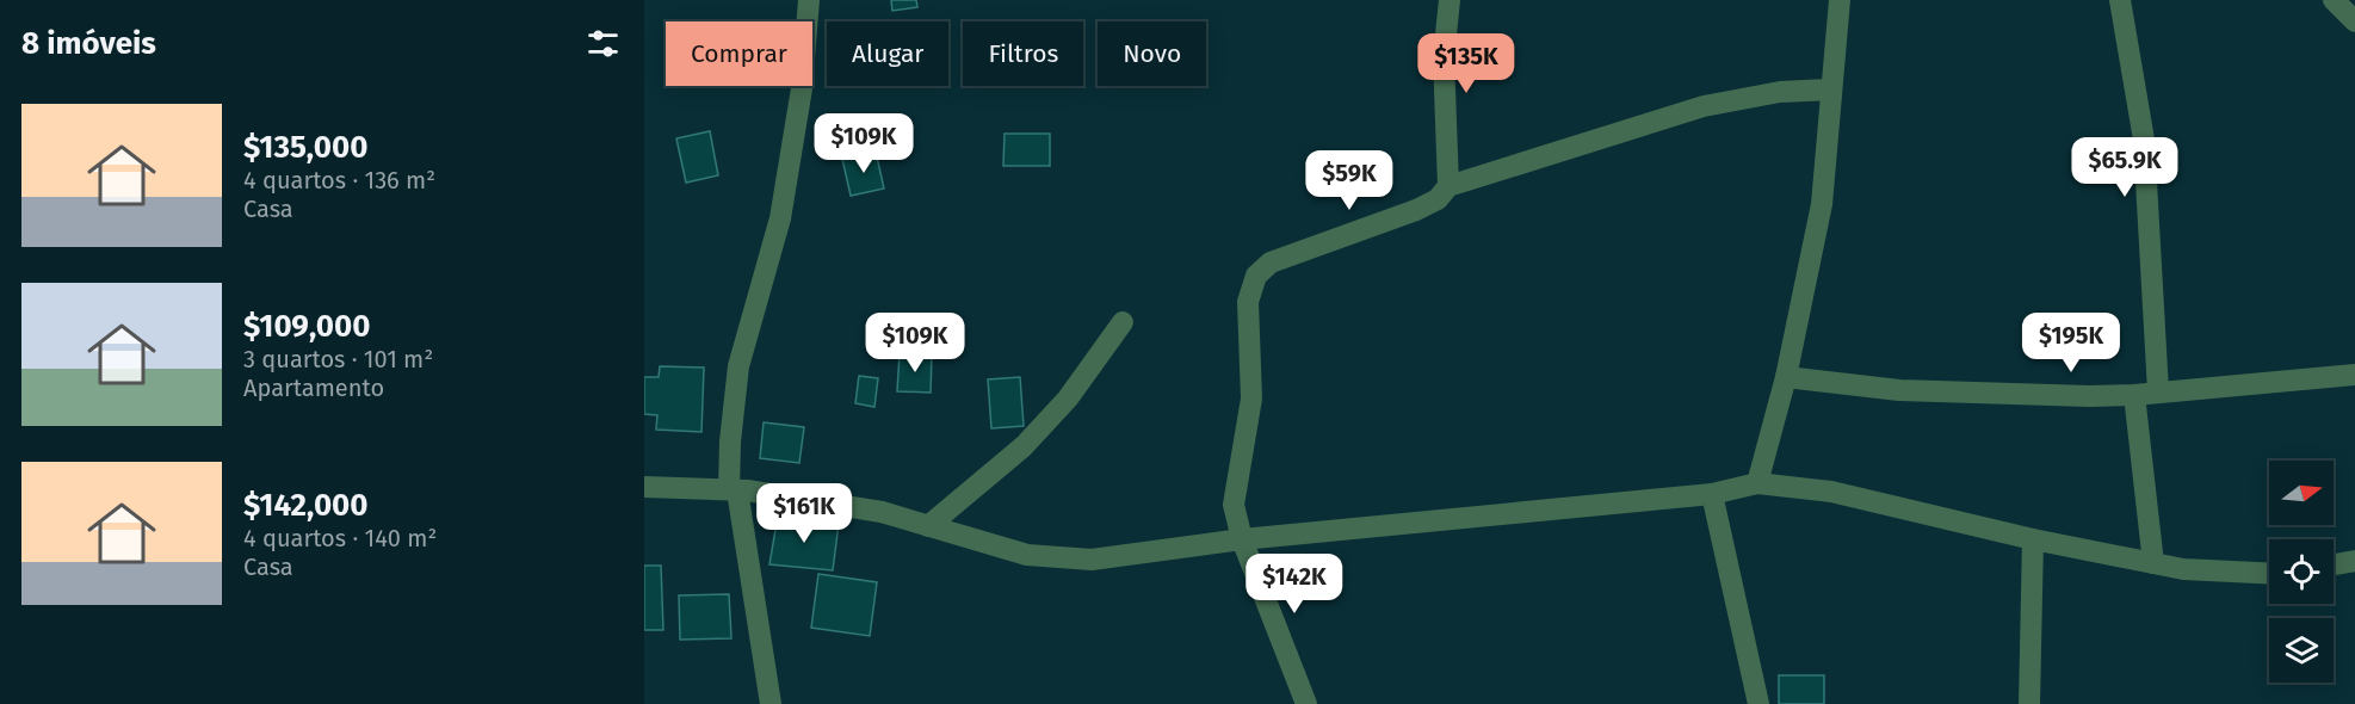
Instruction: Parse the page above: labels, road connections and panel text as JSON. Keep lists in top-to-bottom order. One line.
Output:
{"north":"right","page":{"heading":"8 imóveis","chip":["Comprar","Alugar","Filtros","Novo"],"price":["$135K","$109K","$65.9K","$59K","$109K","$195K","$161K","$142K"],"list":[{"name":"$135,000","note":"4 quartos · 136 m² · Casa"},{"name":"$109,000","note":"3 quartos · 101 m² · Apartamento"},{"name":"$142,000","note":"4 quartos · 140 m² · Casa"}]}}
